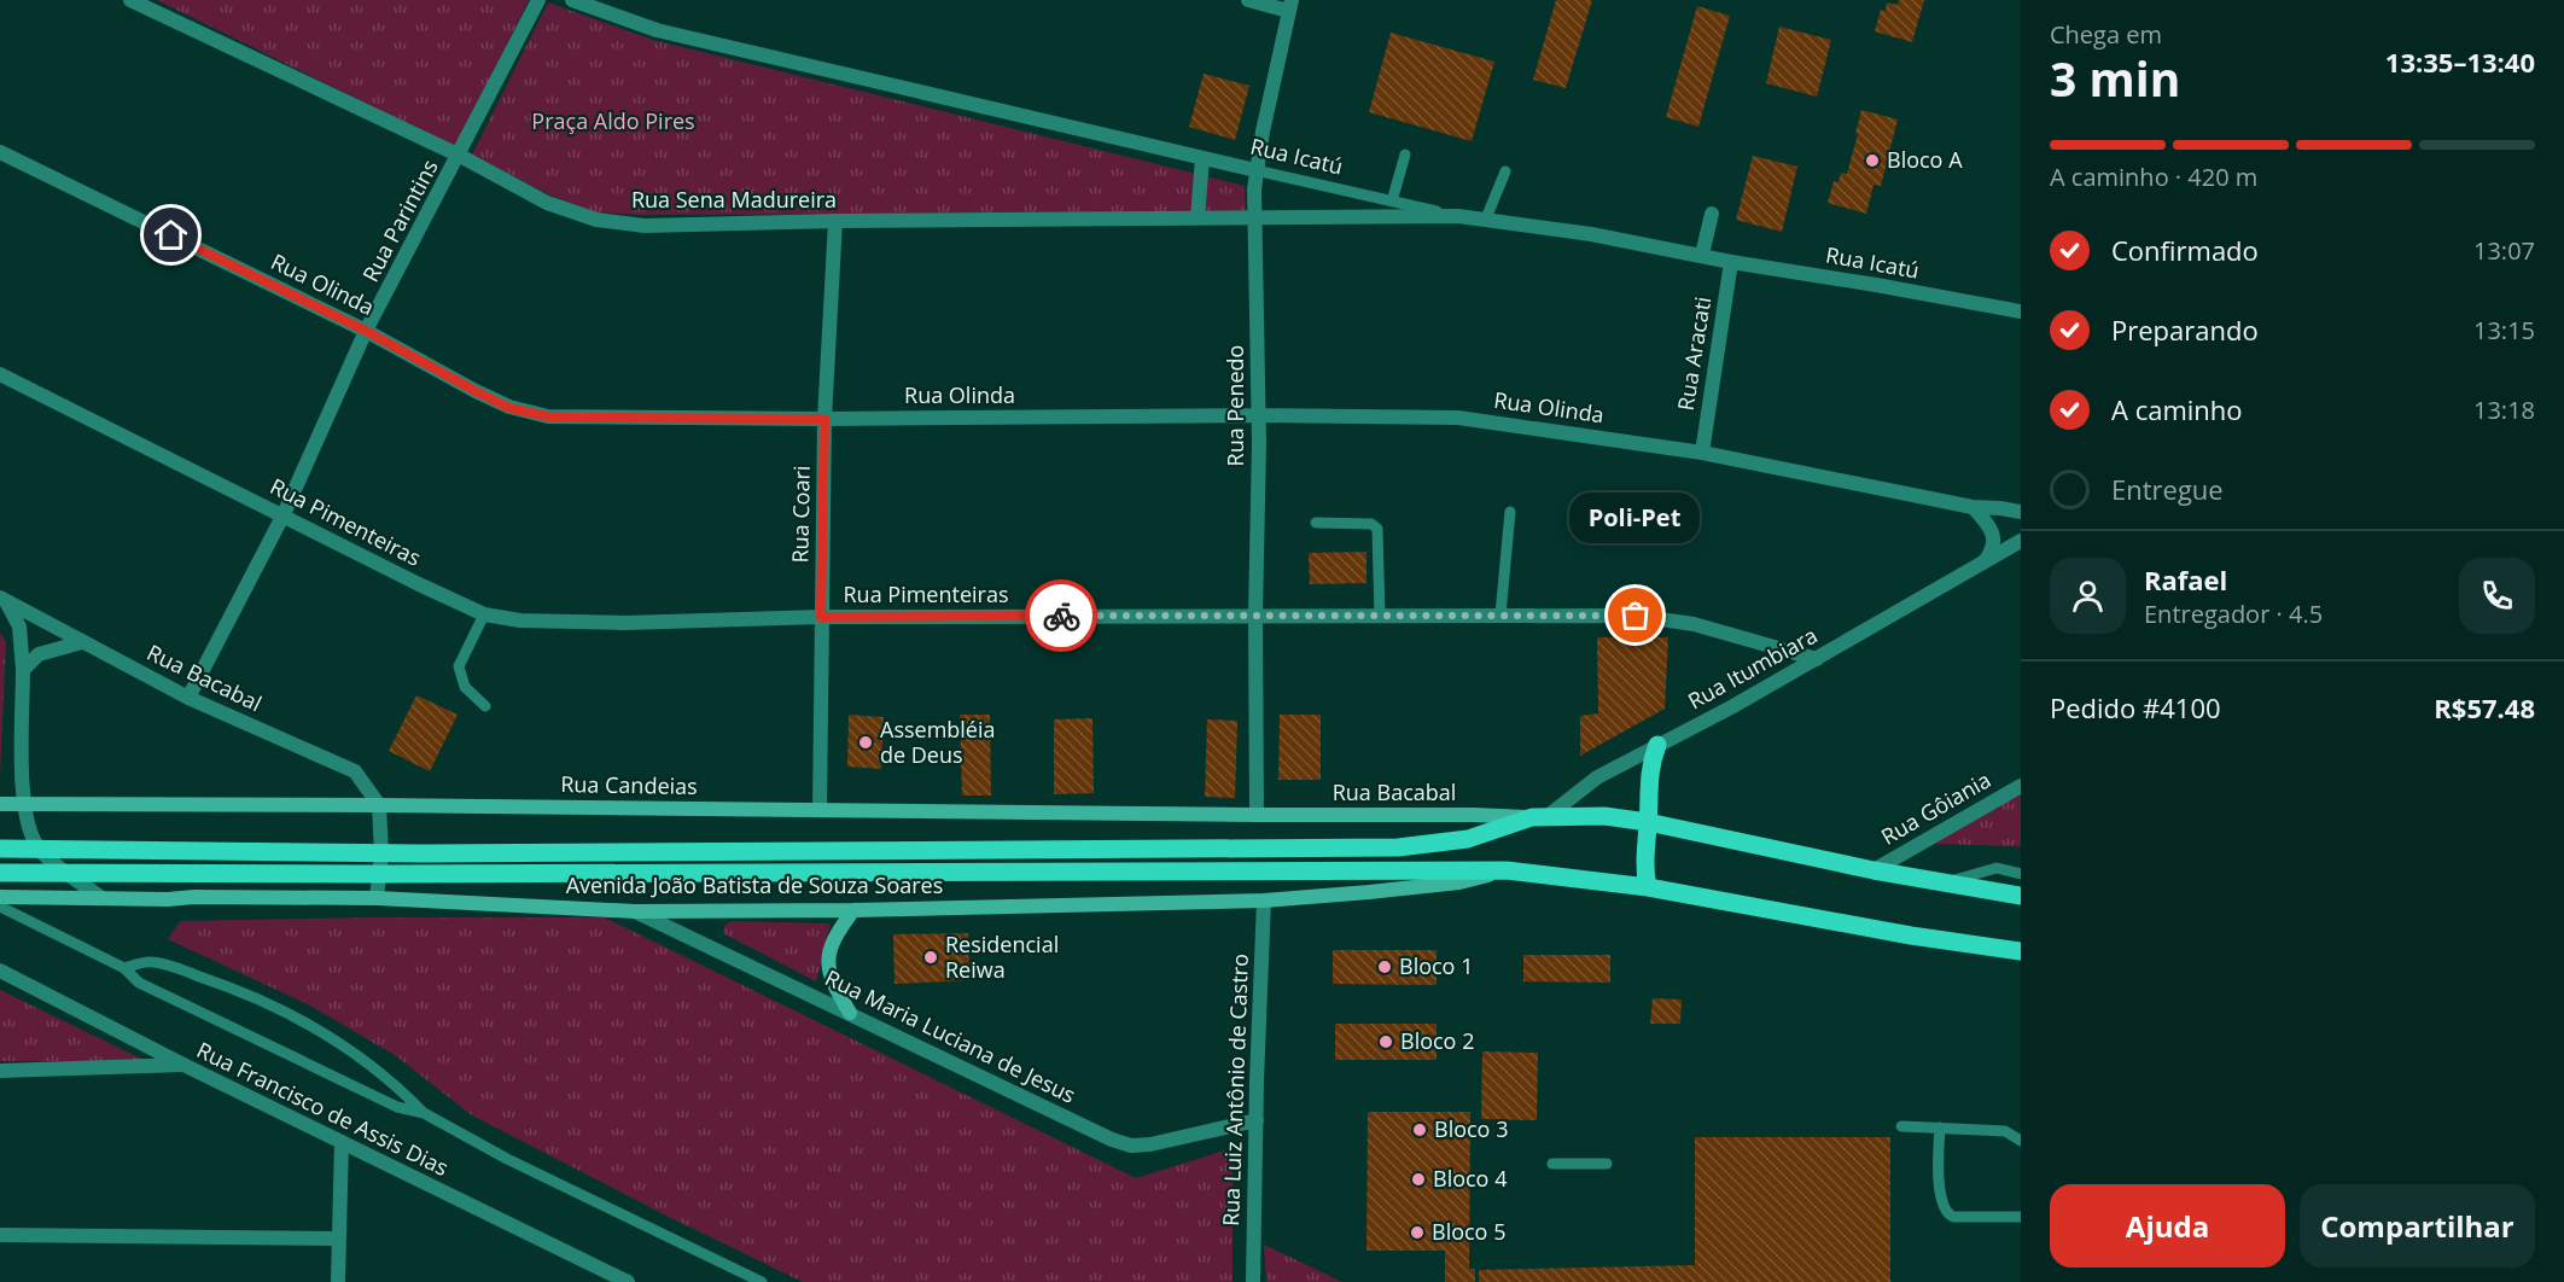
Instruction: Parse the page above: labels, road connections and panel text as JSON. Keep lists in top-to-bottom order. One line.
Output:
{"streets":{"main road":["Rua Bacabal","Rua Candeias","Avenida João Batista de Souza Soares"],"street":["Rua Icatú","Rua Sena Madureira","Rua Parintins","Rua Olinda","Rua Aracati","Rua Penedo","Rua Coari","Rua Pimenteiras","Rua Itumbiara","Rua Gôiania","Rua Maria Luciana de Jesus","Rua Luiz Antônio de Castro","Rua Francisco de Assis Dias"]},"crossings":[["Rua Icatú","Rua Sena Madureira"],["Rua Icatú","Rua Aracati"],["Rua Icatú","Rua Penedo"],["Rua Sena Madureira","Rua Parintins"],["Rua Sena Madureira","Rua Penedo"],["Rua Sena Madureira","Rua Coari"],["Rua Parintins","Rua Olinda"],["Rua Parintins","Rua Pimenteiras"],["Rua Parintins","Rua Bacabal"],["Rua Olinda","Rua Aracati"],["Rua Olinda","Rua Penedo"],["Rua Olinda","Rua Coari"],["Rua Penedo","Rua Pimenteiras"],["Rua Penedo","Rua Bacabal"],["Rua Penedo","Rua Candeias"],["Rua Coari","Rua Pimenteiras"],["Rua Coari","Rua Candeias"],["Rua Pimenteiras","Rua Itumbiara"],["Rua Itumbiara","Rua Bacabal"],["Rua Bacabal","Rua Candeias"],["Avenida João Batista de Souza Soares","Rua Maria Luciana de Jesus"],["Avenida João Batista de Souza Soares","Rua Luiz Antônio de Castro"],["Rua Maria Luciana de Jesus","Rua Luiz Antônio de Castro"]],"parks":["Praça Aldo Pires"],"places":["Bloco A","Poli-Pet","Assembléia de Deus","Residencial Reiwa","Bloco 1","Bloco 2","Bloco 3","Bloco 4","Bloco 5"],"page":{"heading":["3 min","Chega em","13:35–13:40"],"panel":["Rafael","Entregador · 4.5","Pedido #4100","R$57.48"],"bar":"A caminho · 420 m","list":[["Confirmado","13:07"],["Preparando","13:15"],["A caminho","13:18"],"Entregue"],"bubble":"Poli-Pet","buttons":["Ajuda","Compartilhar"]}}
